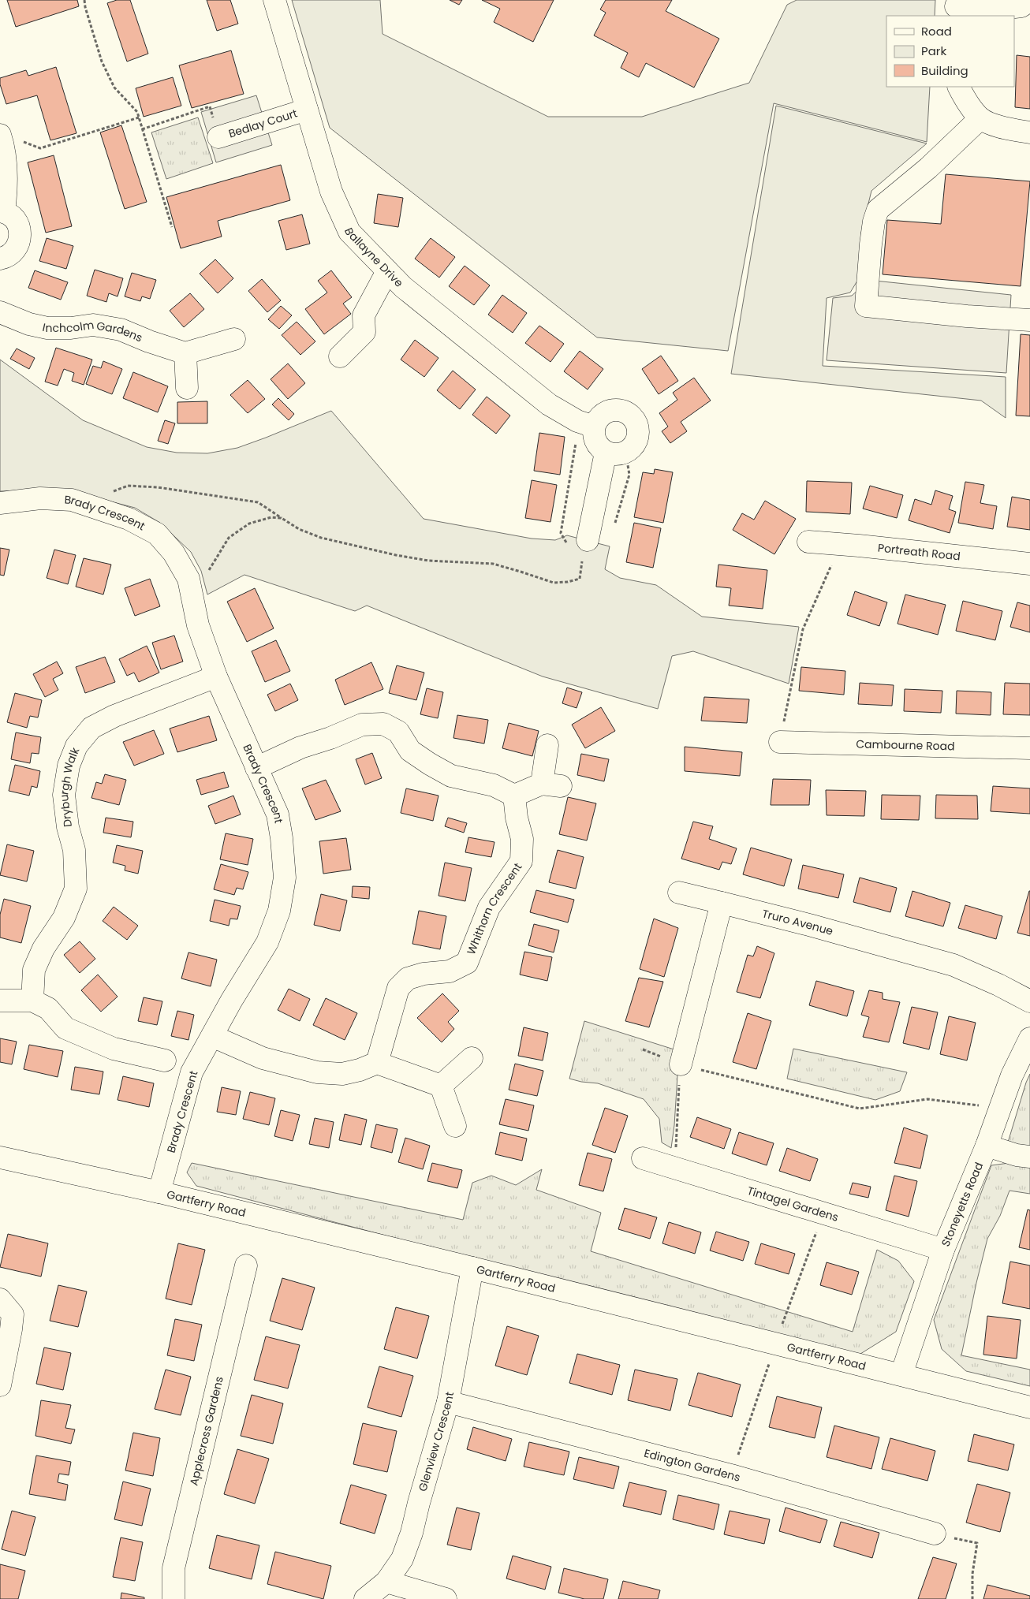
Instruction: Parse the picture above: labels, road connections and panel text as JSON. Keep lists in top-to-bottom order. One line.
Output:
{"streets":{"street":["Bedlay Court","Ballayne Drive","Inchcolm Gardens","Brady Crescent","Portreath Road","Cambourne Road","Dryburgh Walk","Whithorn Crescent","Truro Avenue","Gartferry Road","Tintagel Gardens","Stoneyetts Road","Applecross Gardens","Glenview Crescent","Edington Gardens"]},"crossings":[["Bedlay Court","Ballayne Drive"],["Brady Crescent","Dryburgh Walk"],["Brady Crescent","Gartferry Road"],["Gartferry Road","Stoneyetts Road"],["Gartferry Road","Glenview Crescent"],["Tintagel Gardens","Stoneyetts Road"],["Glenview Crescent","Edington Gardens"]],"legend":["Road","Park","Building"]}
